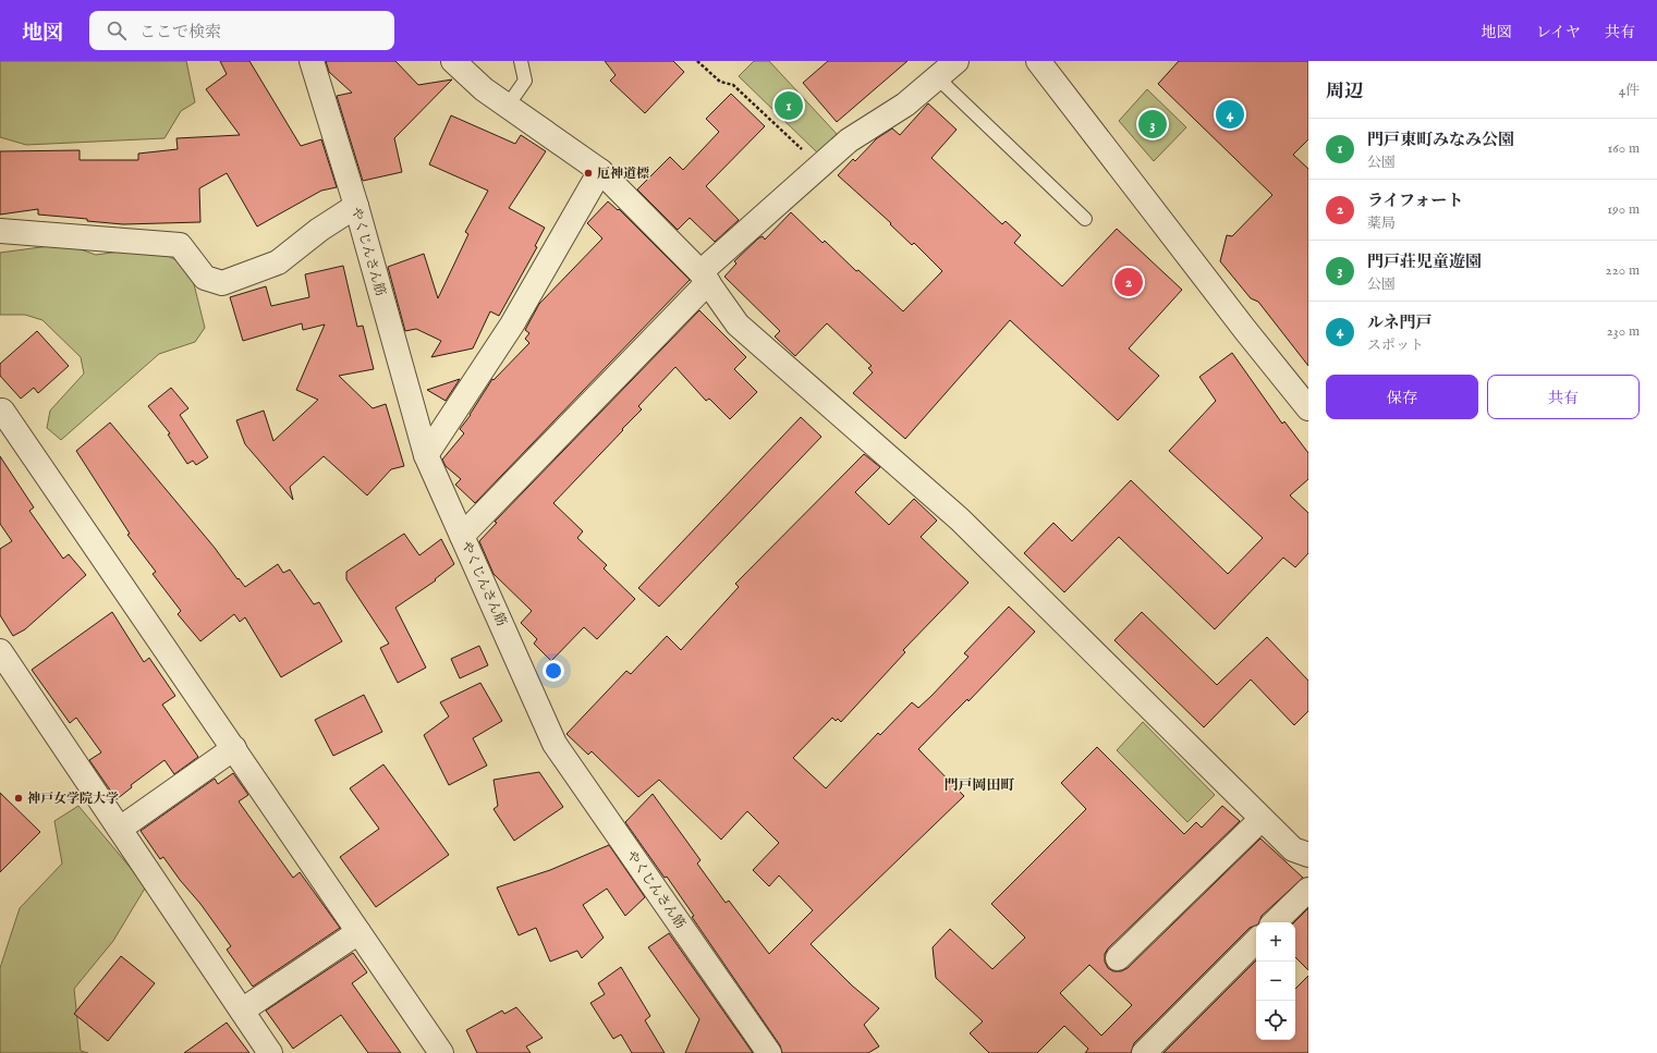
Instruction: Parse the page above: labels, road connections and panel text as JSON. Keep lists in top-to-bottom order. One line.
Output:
{"streets":{"street":["やくじんさん筋"]},"districts":["門戸岡田町"],"places":["厄神道標","神戸女学院大学"],"page":{"header":"地図","search":"ここで検索","nav":["地図","レイヤ","共有"],"heading":["周辺","4件"],"pins":["1","4","3","2"],"list":[{"mark":"1","name":"門戸東町みなみ公園","note":"公園","value":"160 m"},{"mark":"2","name":"ライフォート","note":"薬局","value":"190 m"},{"mark":"3","name":"門戸荘児童遊園","note":"公園","value":"220 m"},{"mark":"4","name":"ルネ門戸","note":"スポット","value":"230 m"}],"buttons":["保存","共有"],"map_buttons":["+","−"]}}
